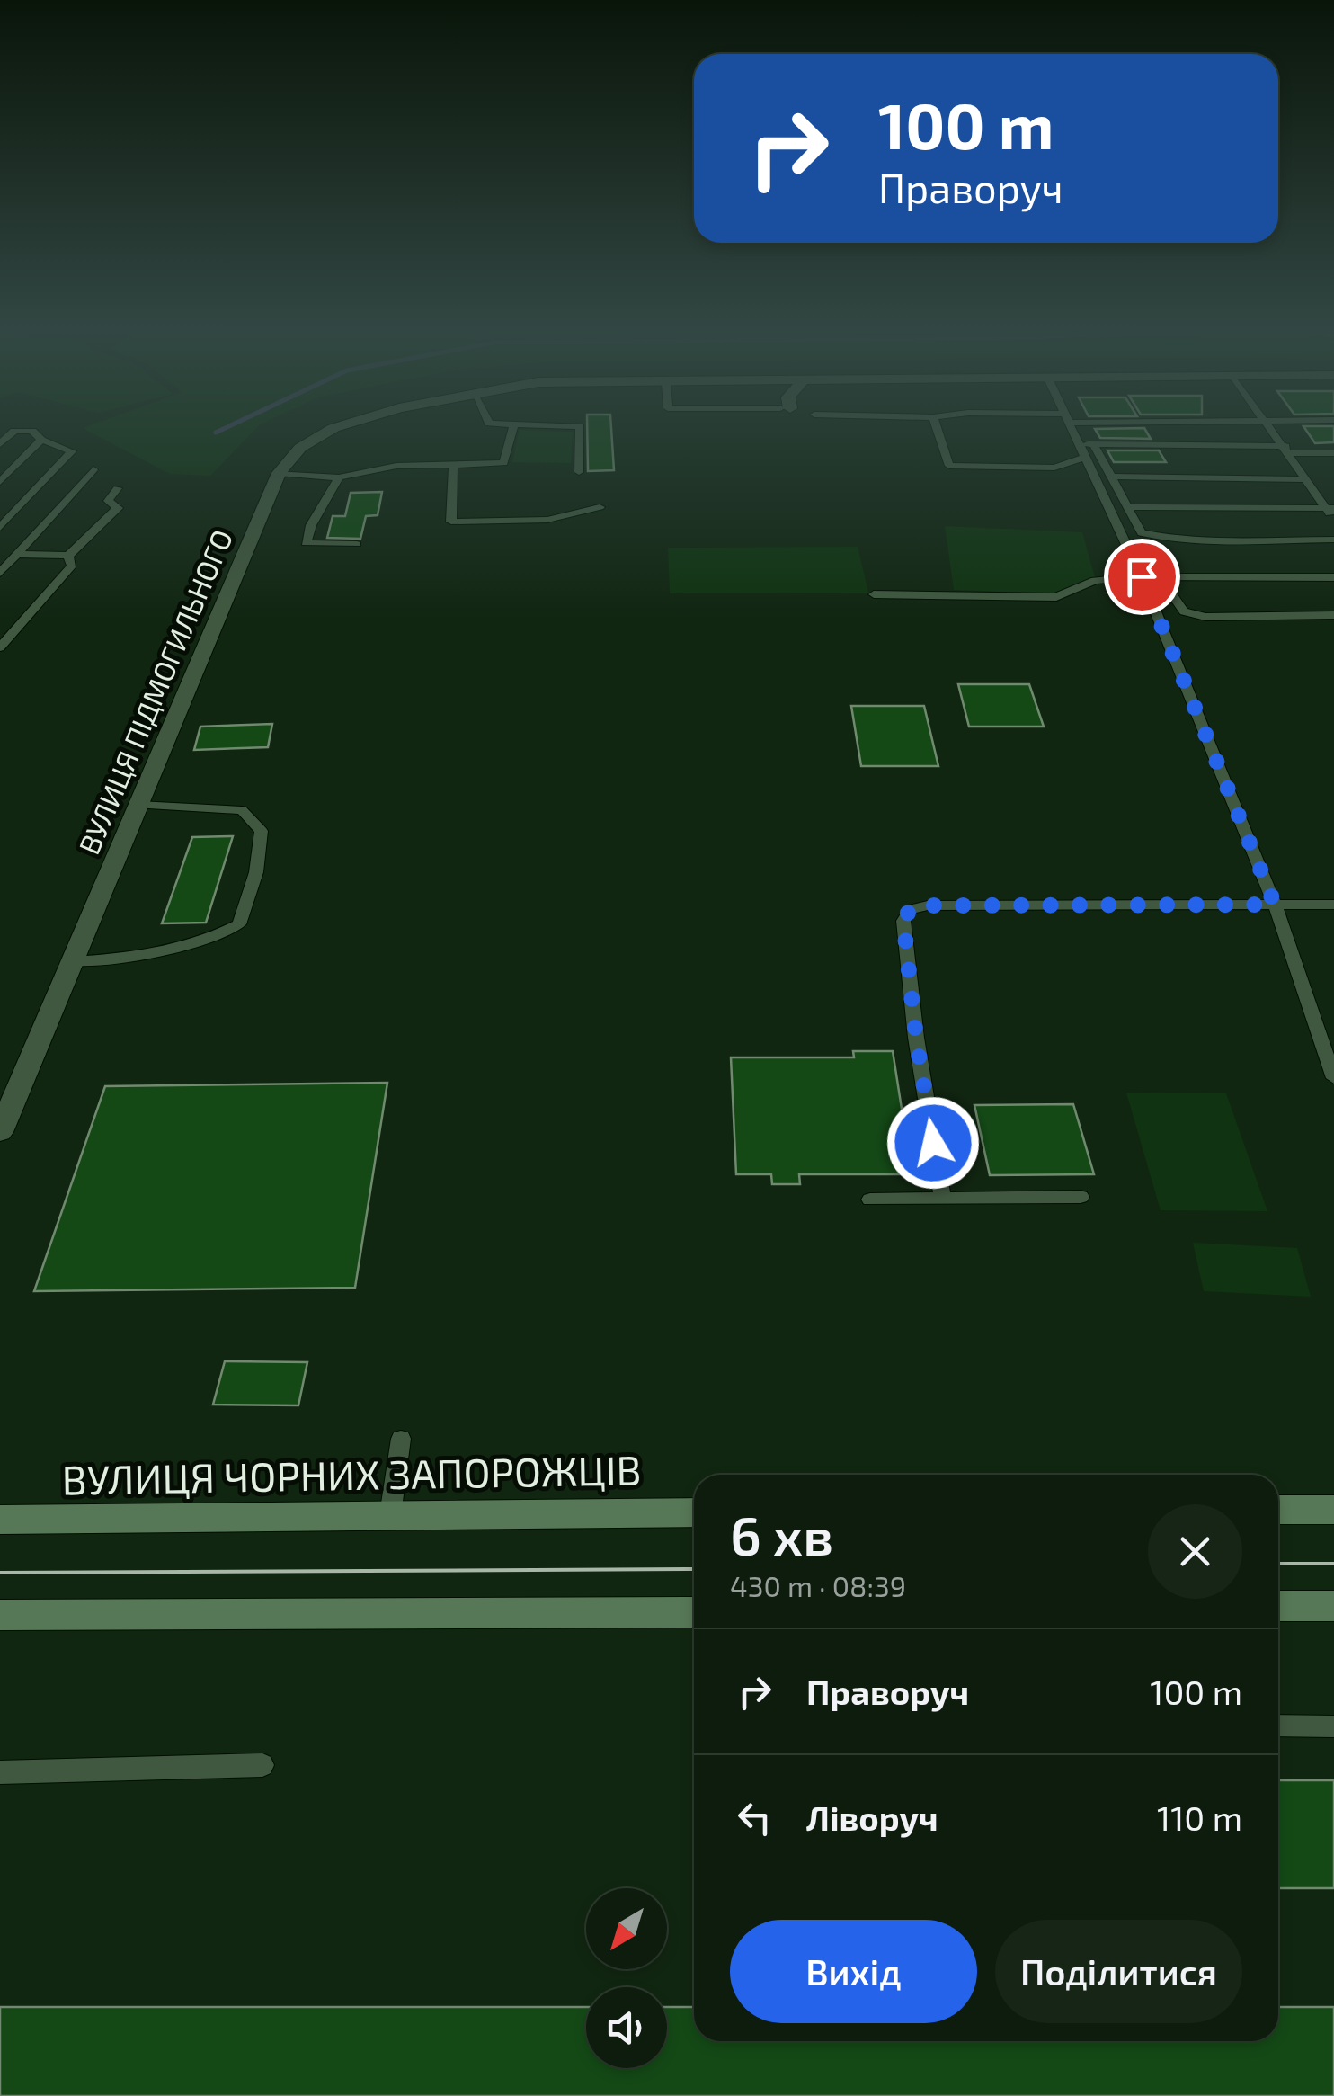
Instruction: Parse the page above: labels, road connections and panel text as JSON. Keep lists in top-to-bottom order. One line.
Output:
{"streets":{"main road":["ВУЛИЦЯ ЧОРНИХ ЗАПОРОЖЦІВ"],"street":["ВУЛИЦЯ ПІДМОГИЛЬНОГО"]},"north":"bottom left","page":{"turn":["100 m","Праворуч"],"heading":["6 хв","430 m · 08:39"],"list":[{"name":"Праворуч","value":"100 m"},{"name":"Ліворуч","value":"110 m"}],"buttons":["Вихід","Поділитися"]}}
